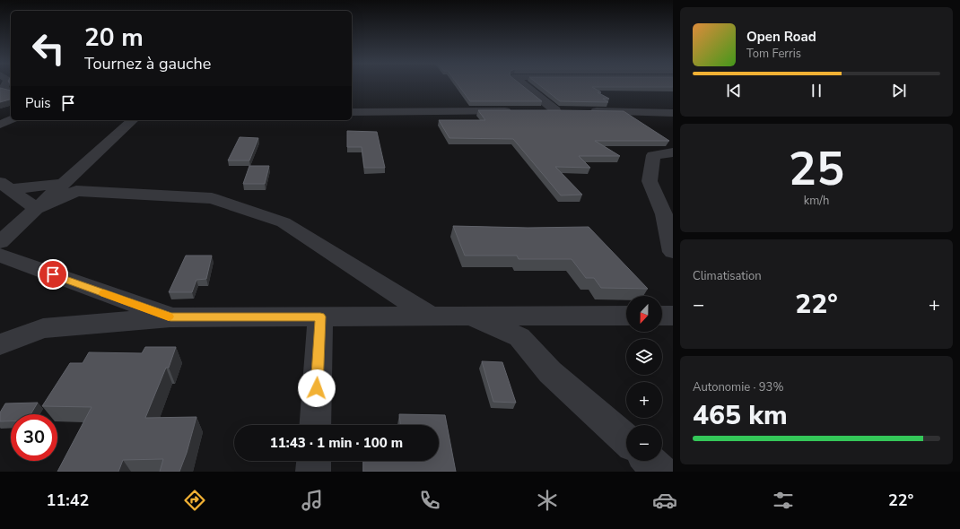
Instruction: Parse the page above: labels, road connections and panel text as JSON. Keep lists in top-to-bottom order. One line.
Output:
{"north":"bottom","page":{"turn":["20 m","Tournez à gauche"],"song":["Open Road","Tom Ferris"],"then":"Puis","tile":[["25","km/h"],"Climatisation",["Autonomie · 93%","465 km"]],"heat":["−","22°","+"],"map_buttons":["+","−"],"limit":"30","trip":"11:43 · 1 min · 100 m","tabs":["11:42","22°"]}}
